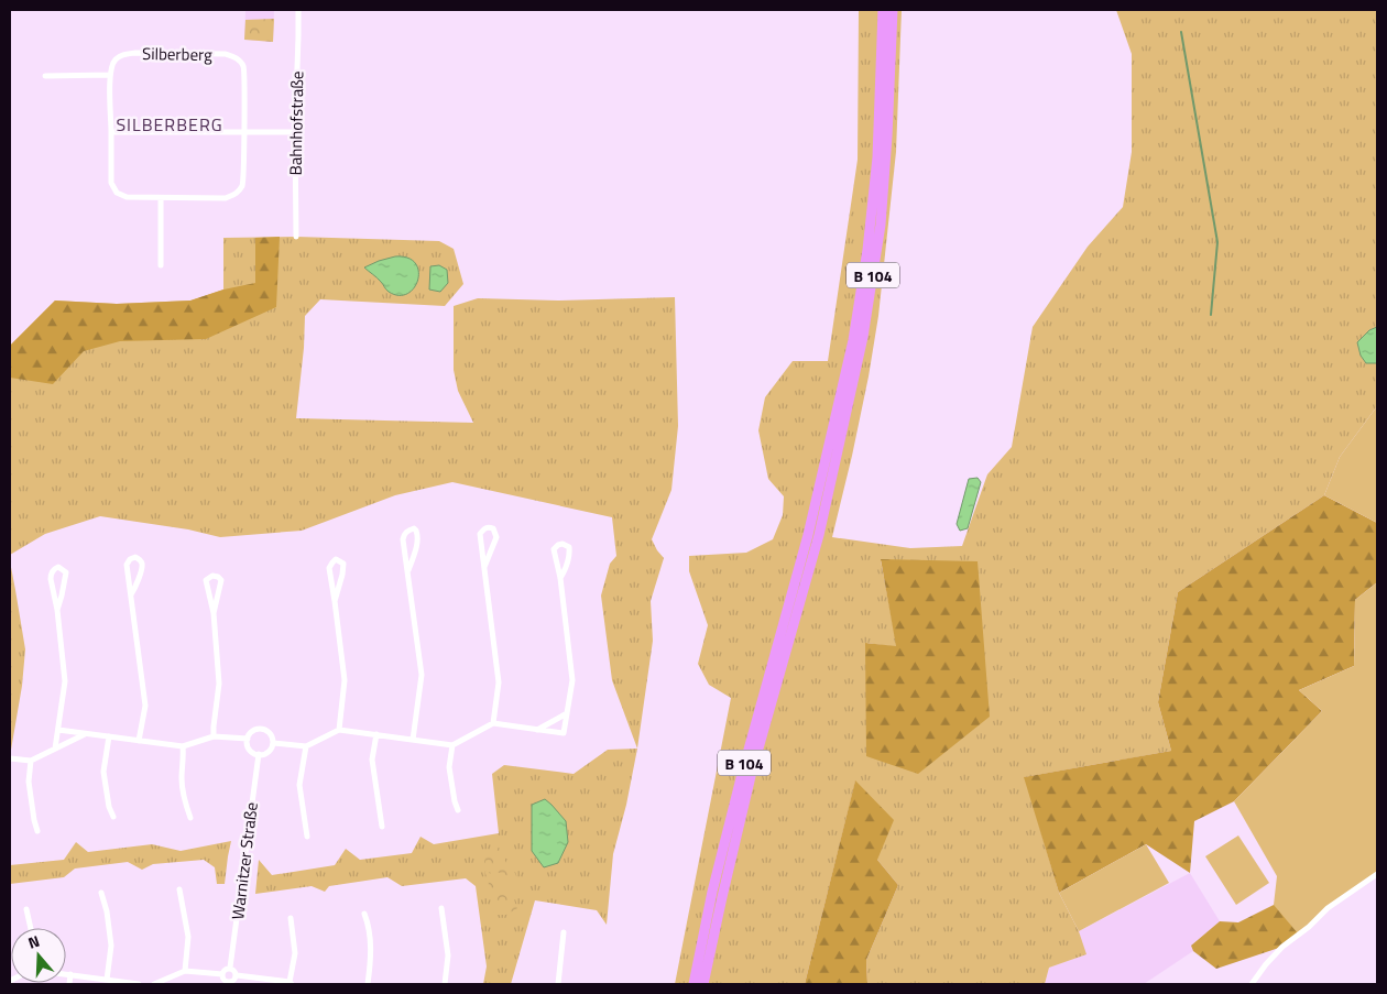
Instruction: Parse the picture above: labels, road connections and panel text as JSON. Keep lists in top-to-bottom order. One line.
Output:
{"streets":{"highway":["B 104"],"street":["Silberberg","Bahnhofstraße","Warnitzer Straße"]},"districts":["SILBERBERG"],"north":"top"}
